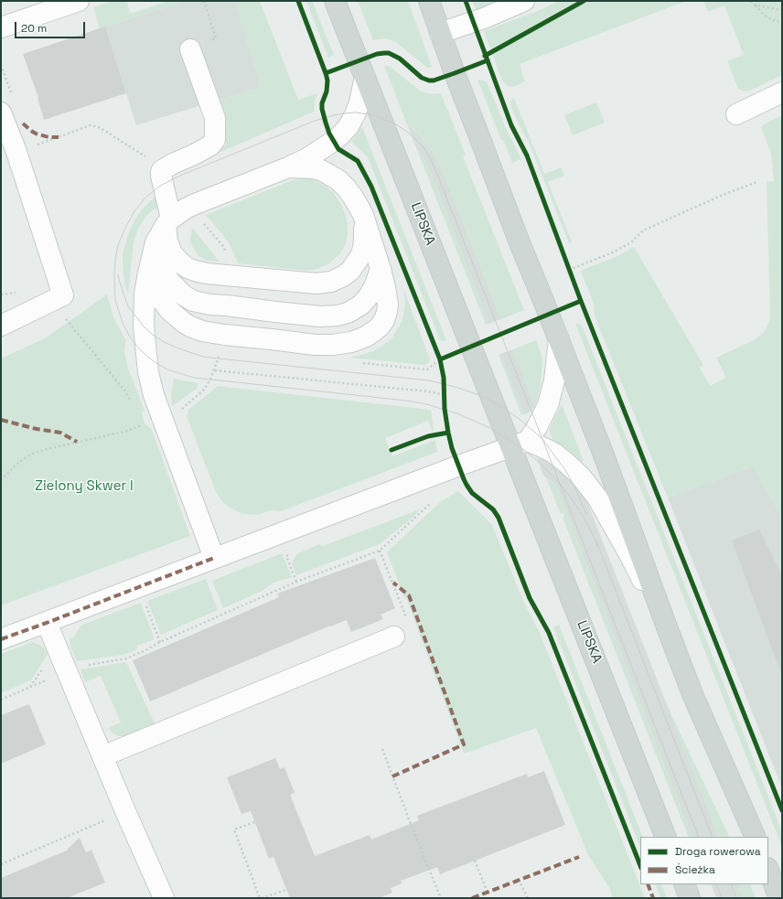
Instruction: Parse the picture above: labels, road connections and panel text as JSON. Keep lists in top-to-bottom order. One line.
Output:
{"streets":{"main road":["LIPSKA"]},"parks":["Zielony Skwer I"],"legend":["Droga rowerowa","Ścieżka"],"scale_bar":"20 m"}
